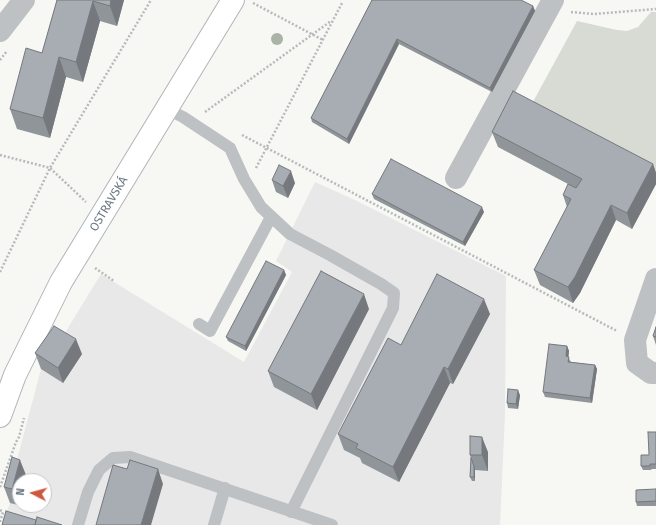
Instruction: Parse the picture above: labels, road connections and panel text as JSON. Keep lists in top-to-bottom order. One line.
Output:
{"streets":{"street":["OSTRAVSKÁ"]},"north":"left"}
